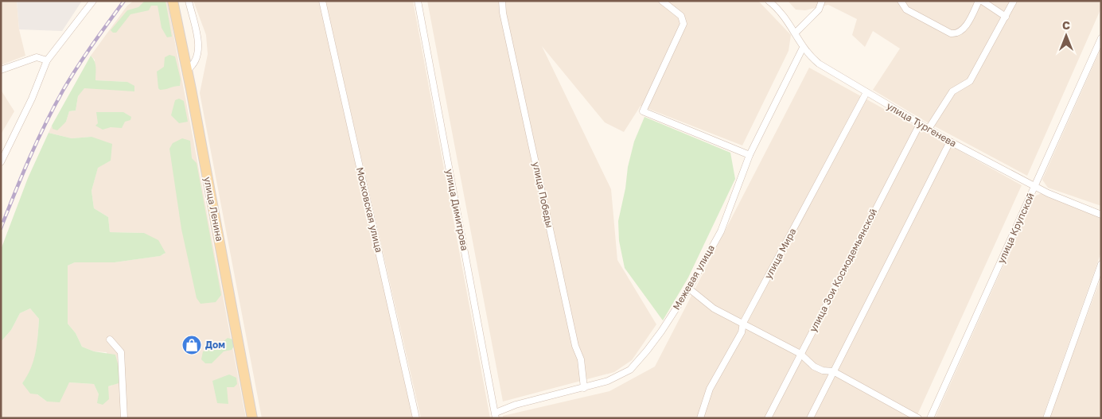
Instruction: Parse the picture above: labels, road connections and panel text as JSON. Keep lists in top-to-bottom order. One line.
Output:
{"streets":{"main road":["улица Ленина"],"street":["улица Тургенева","улица Победы","Московская улица","улица Димитрова","улица Крупской","улица Мира","улица Зои Космодемьянской","Межевая улица"]},"crossings":[["улица Тургенева","улица Крупской"],["улица Тургенева","улица Мира"],["улица Тургенева","улица Зои Космодемьянской"],["улица Тургенева","Межевая улица"],["улица Победы","Межевая улица"],["улица Димитрова","Межевая улица"]],"places":{"shop":["Дом"]},"north":"top"}
